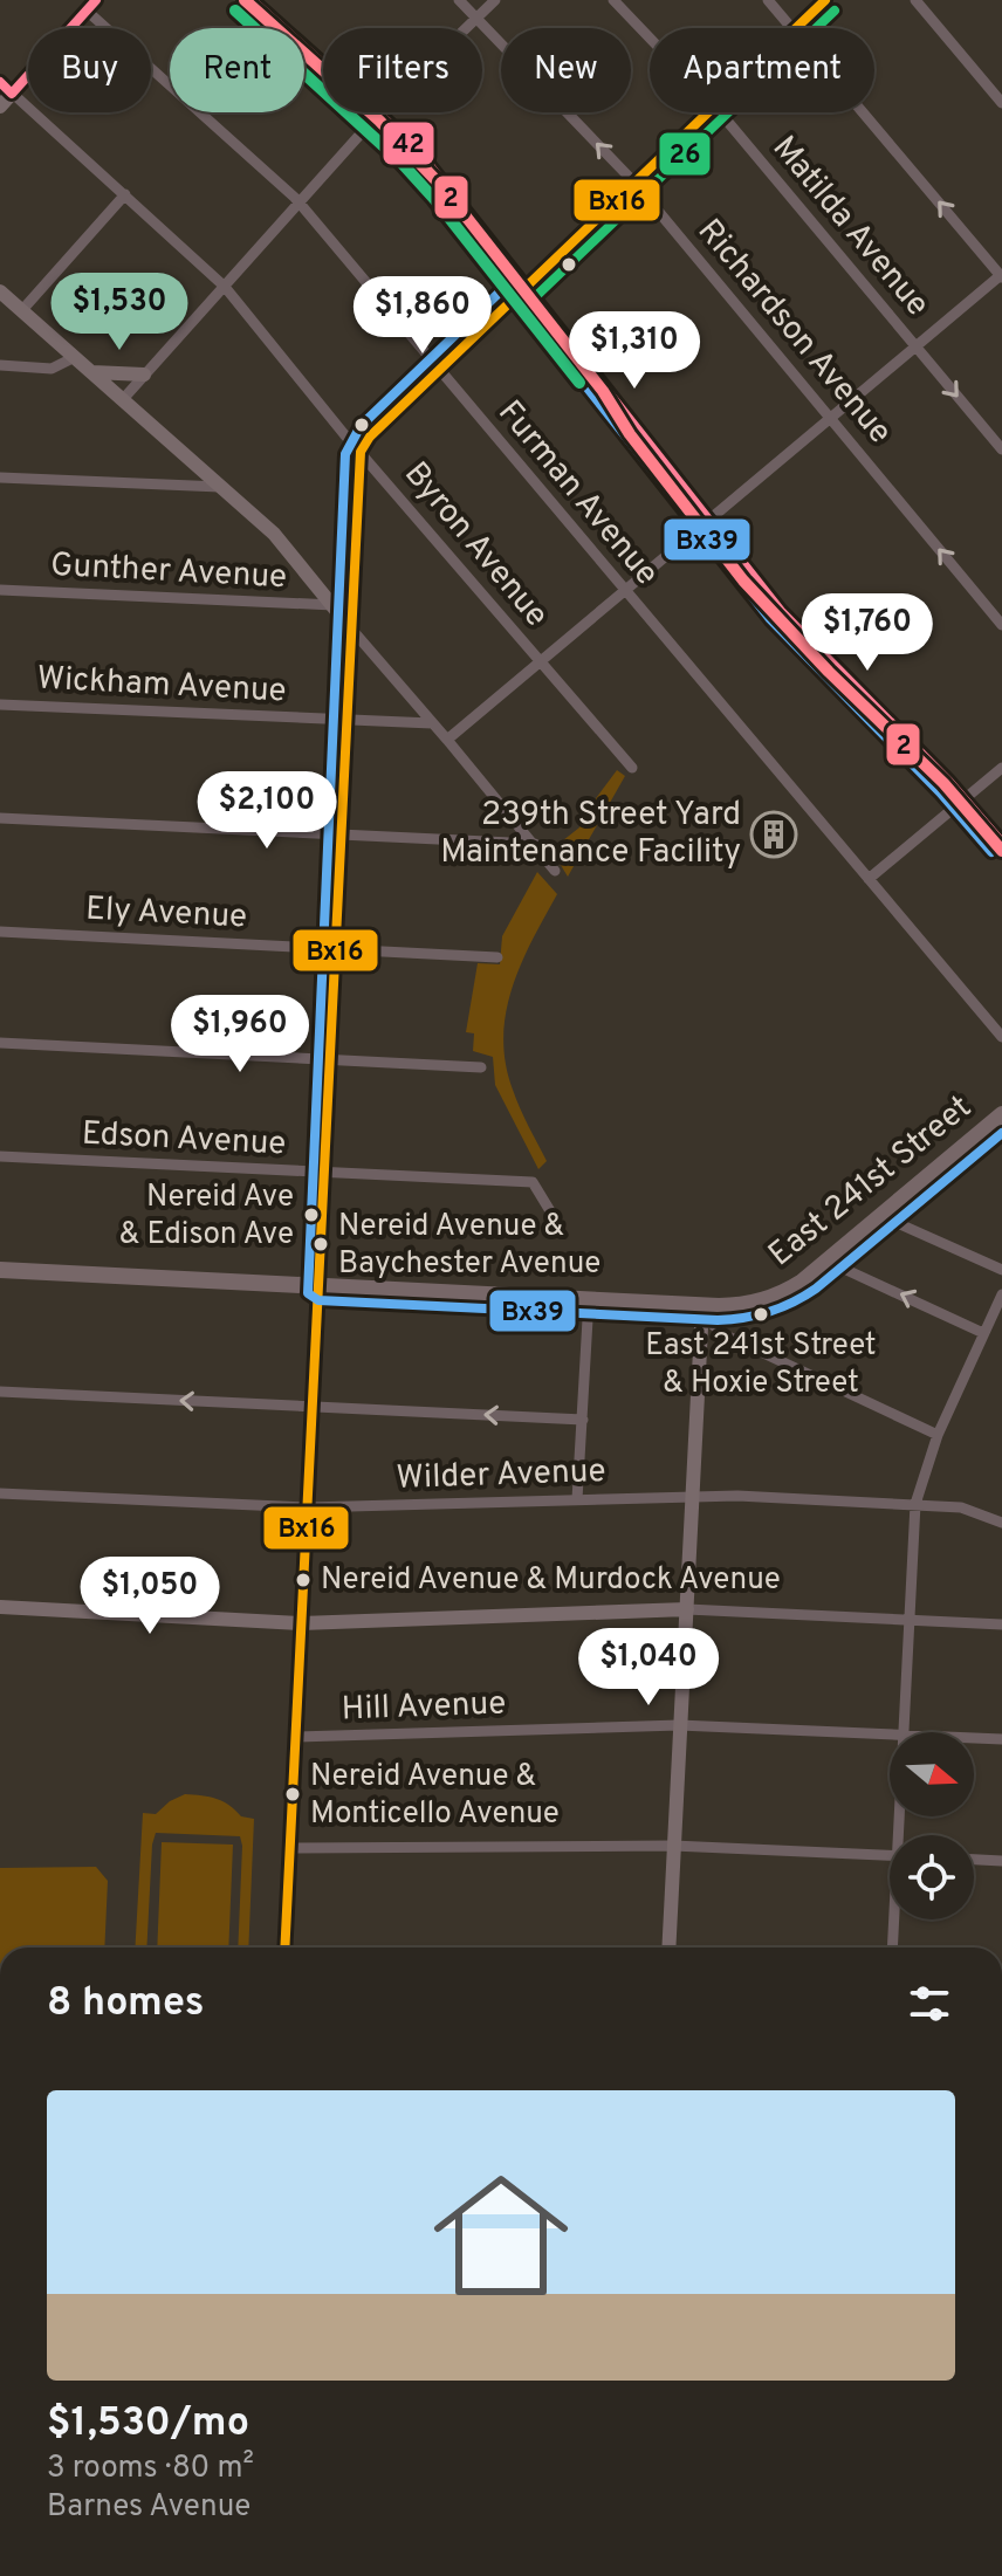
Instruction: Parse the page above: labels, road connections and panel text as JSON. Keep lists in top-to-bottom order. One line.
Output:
{"streets":{"main road":["East 241st Street"],"street":["Matilda Avenue","Richardson Avenue","Furman Avenue","Byron Avenue","Gunther Avenue","Wickham Avenue","Ely Avenue","Edson Avenue","Wilder Avenue","Hill Avenue"]},"one_way":["Richardson Avenue"],"places":{"building":["239th Street Yard Maintenance Facility"],"other":["Nereid Ave & Edison Ave","Nereid Avenue & Baychester Avenue","East 241st Street & Hoxie Street","Nereid Avenue & Murdock Avenue","Nereid Avenue & Monticello Avenue"]},"lines":["transit line 2","transit line Bx16","transit line 42","transit line Bx39","transit line 26"],"north":"right","page":{"chip":["Buy","Rent","Filters","New","Apartment"],"price":["$1,530","$1,860","$1,310","$1,760","$2,100","$1,960","$1,050","$1,040"],"heading":"8 homes","list":[{"name":"$1,530/mo","note":"3 rooms · 80 m² · Barnes Avenue"}]}}
